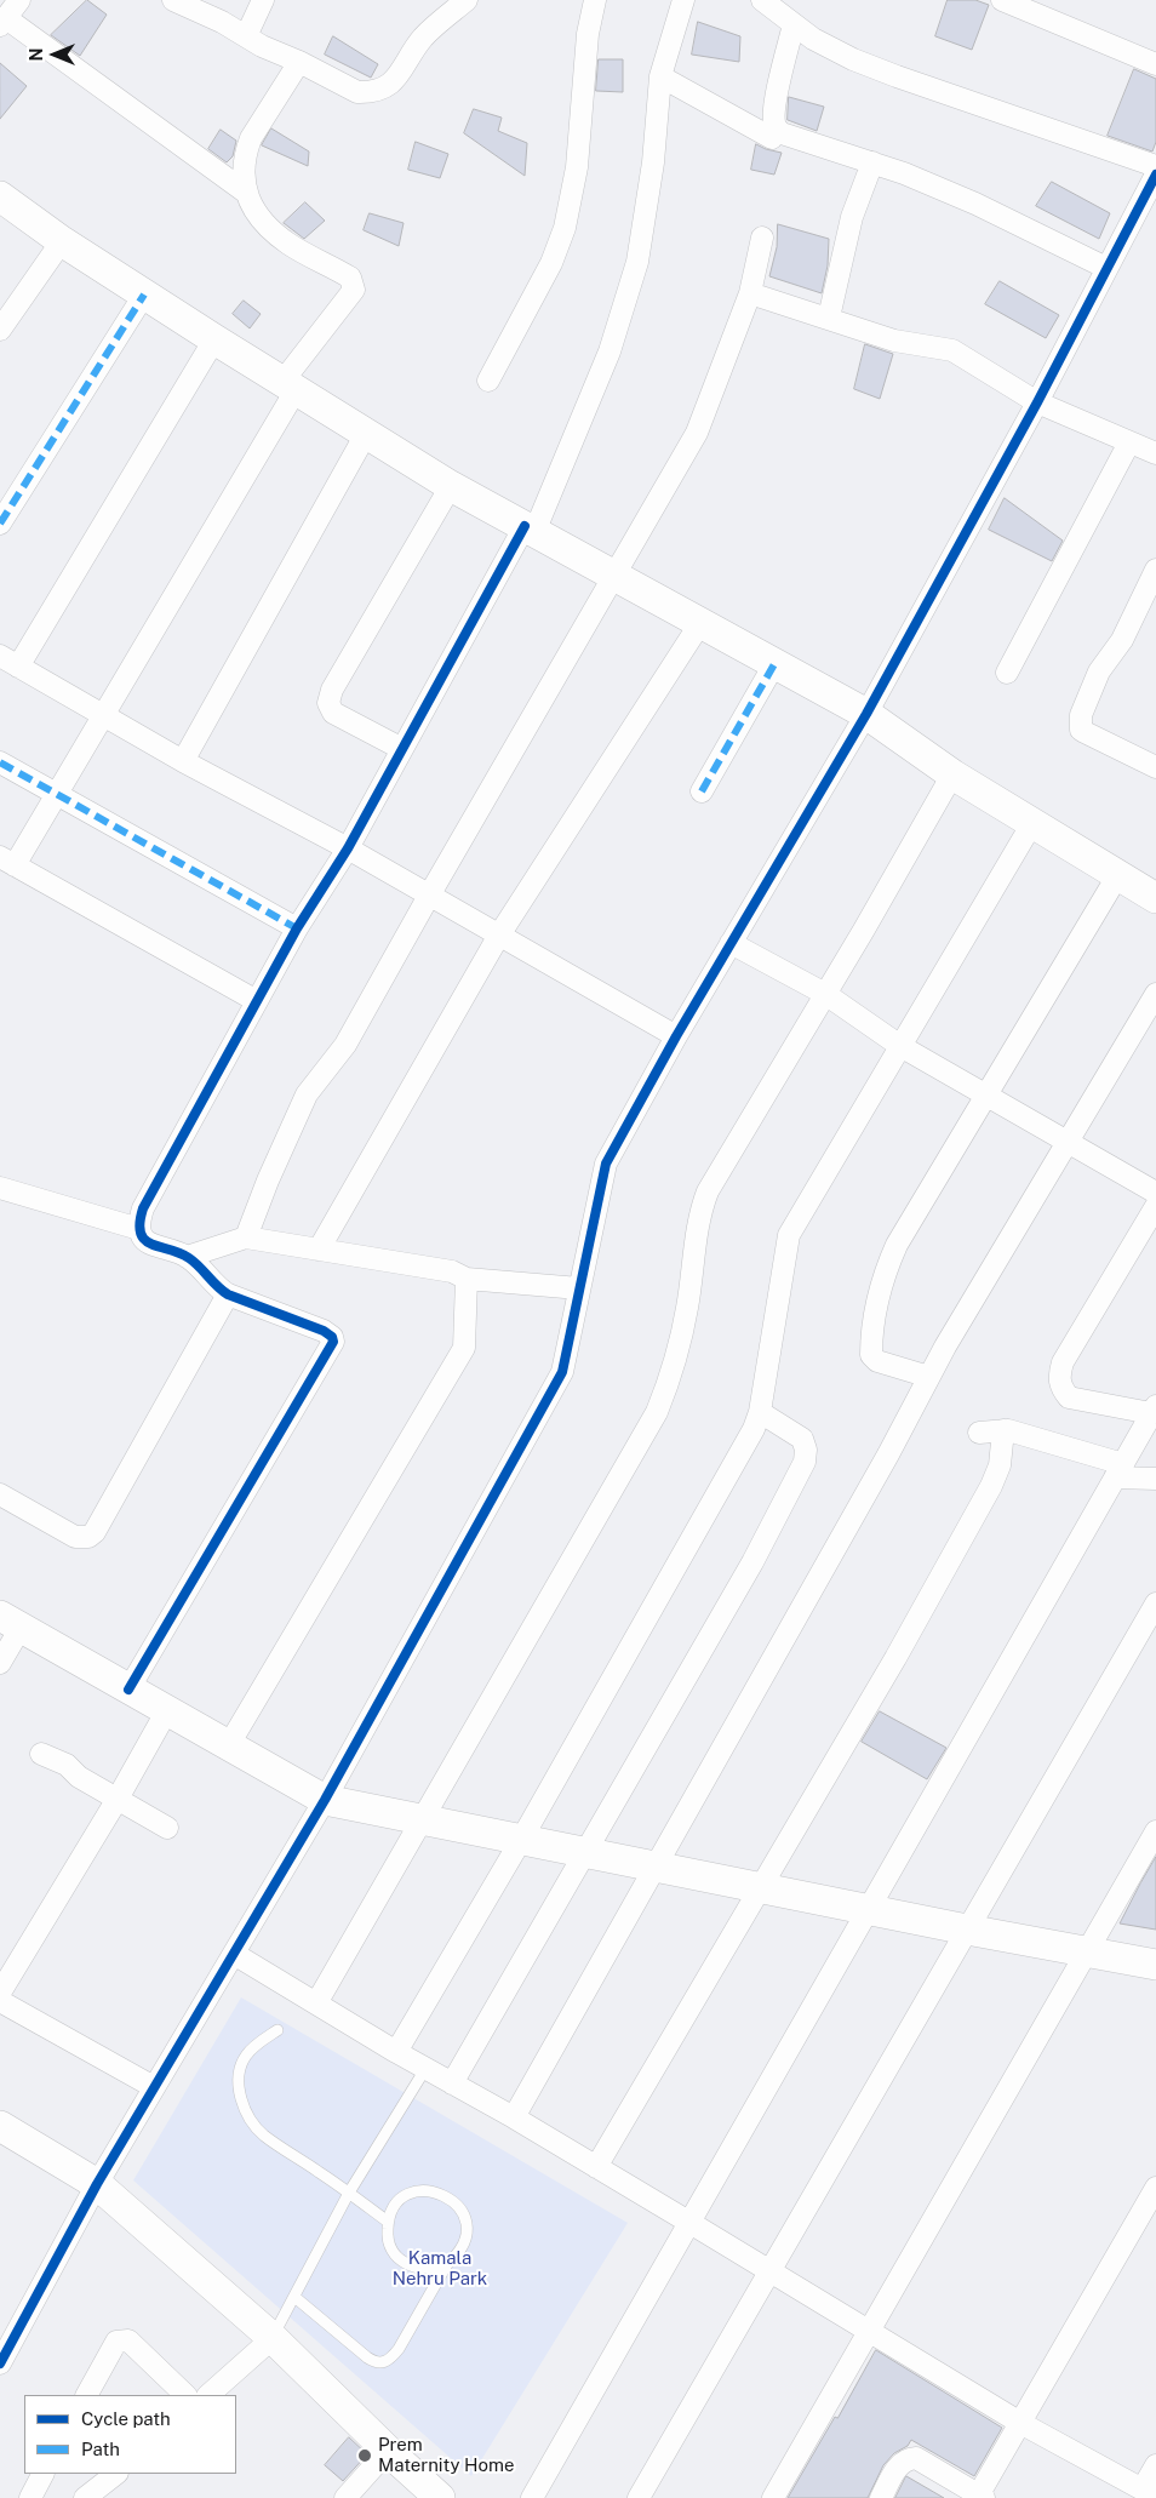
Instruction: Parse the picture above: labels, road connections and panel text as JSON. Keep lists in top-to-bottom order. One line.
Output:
{"parks":["Kamala Nehru Park"],"places":["Prem Maternity Home"],"legend":["Cycle path","Path"],"north":"left"}
